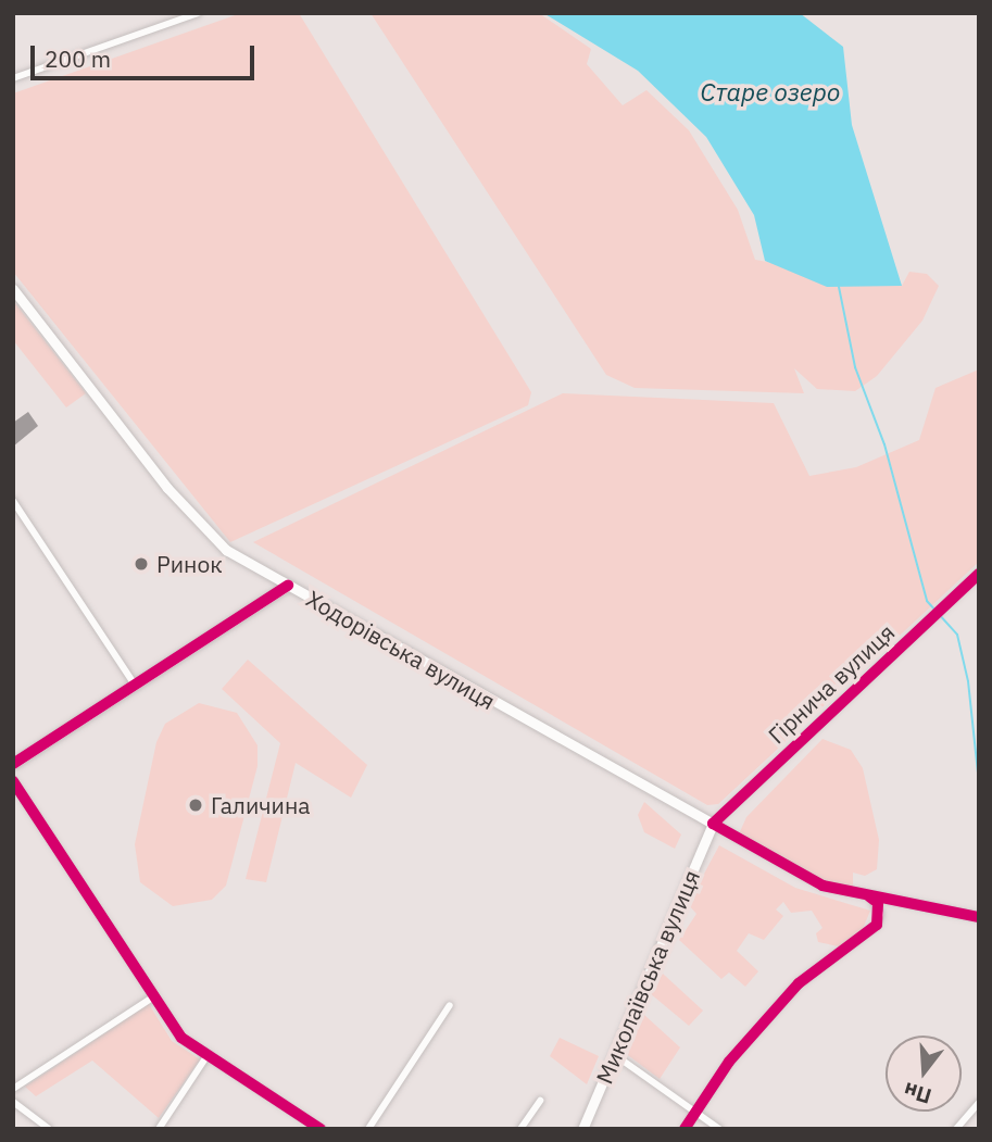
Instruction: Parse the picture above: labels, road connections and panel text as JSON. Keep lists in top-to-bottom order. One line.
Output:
{"streets":{"main road":["Ходорівська вулиця","Миколаївська вулиця"],"street":["Гірнича вулиця"]},"crossings":[["Ходорівська вулиця","Гірнича вулиця"],["Ходорівська вулиця","Миколаївська вулиця"],["Гірнича вулиця","Миколаївська вулиця"]],"water":["Старе озеро"],"places":["Ринок","Галичина"],"scale_bar":"200 m","north":"bottom"}
